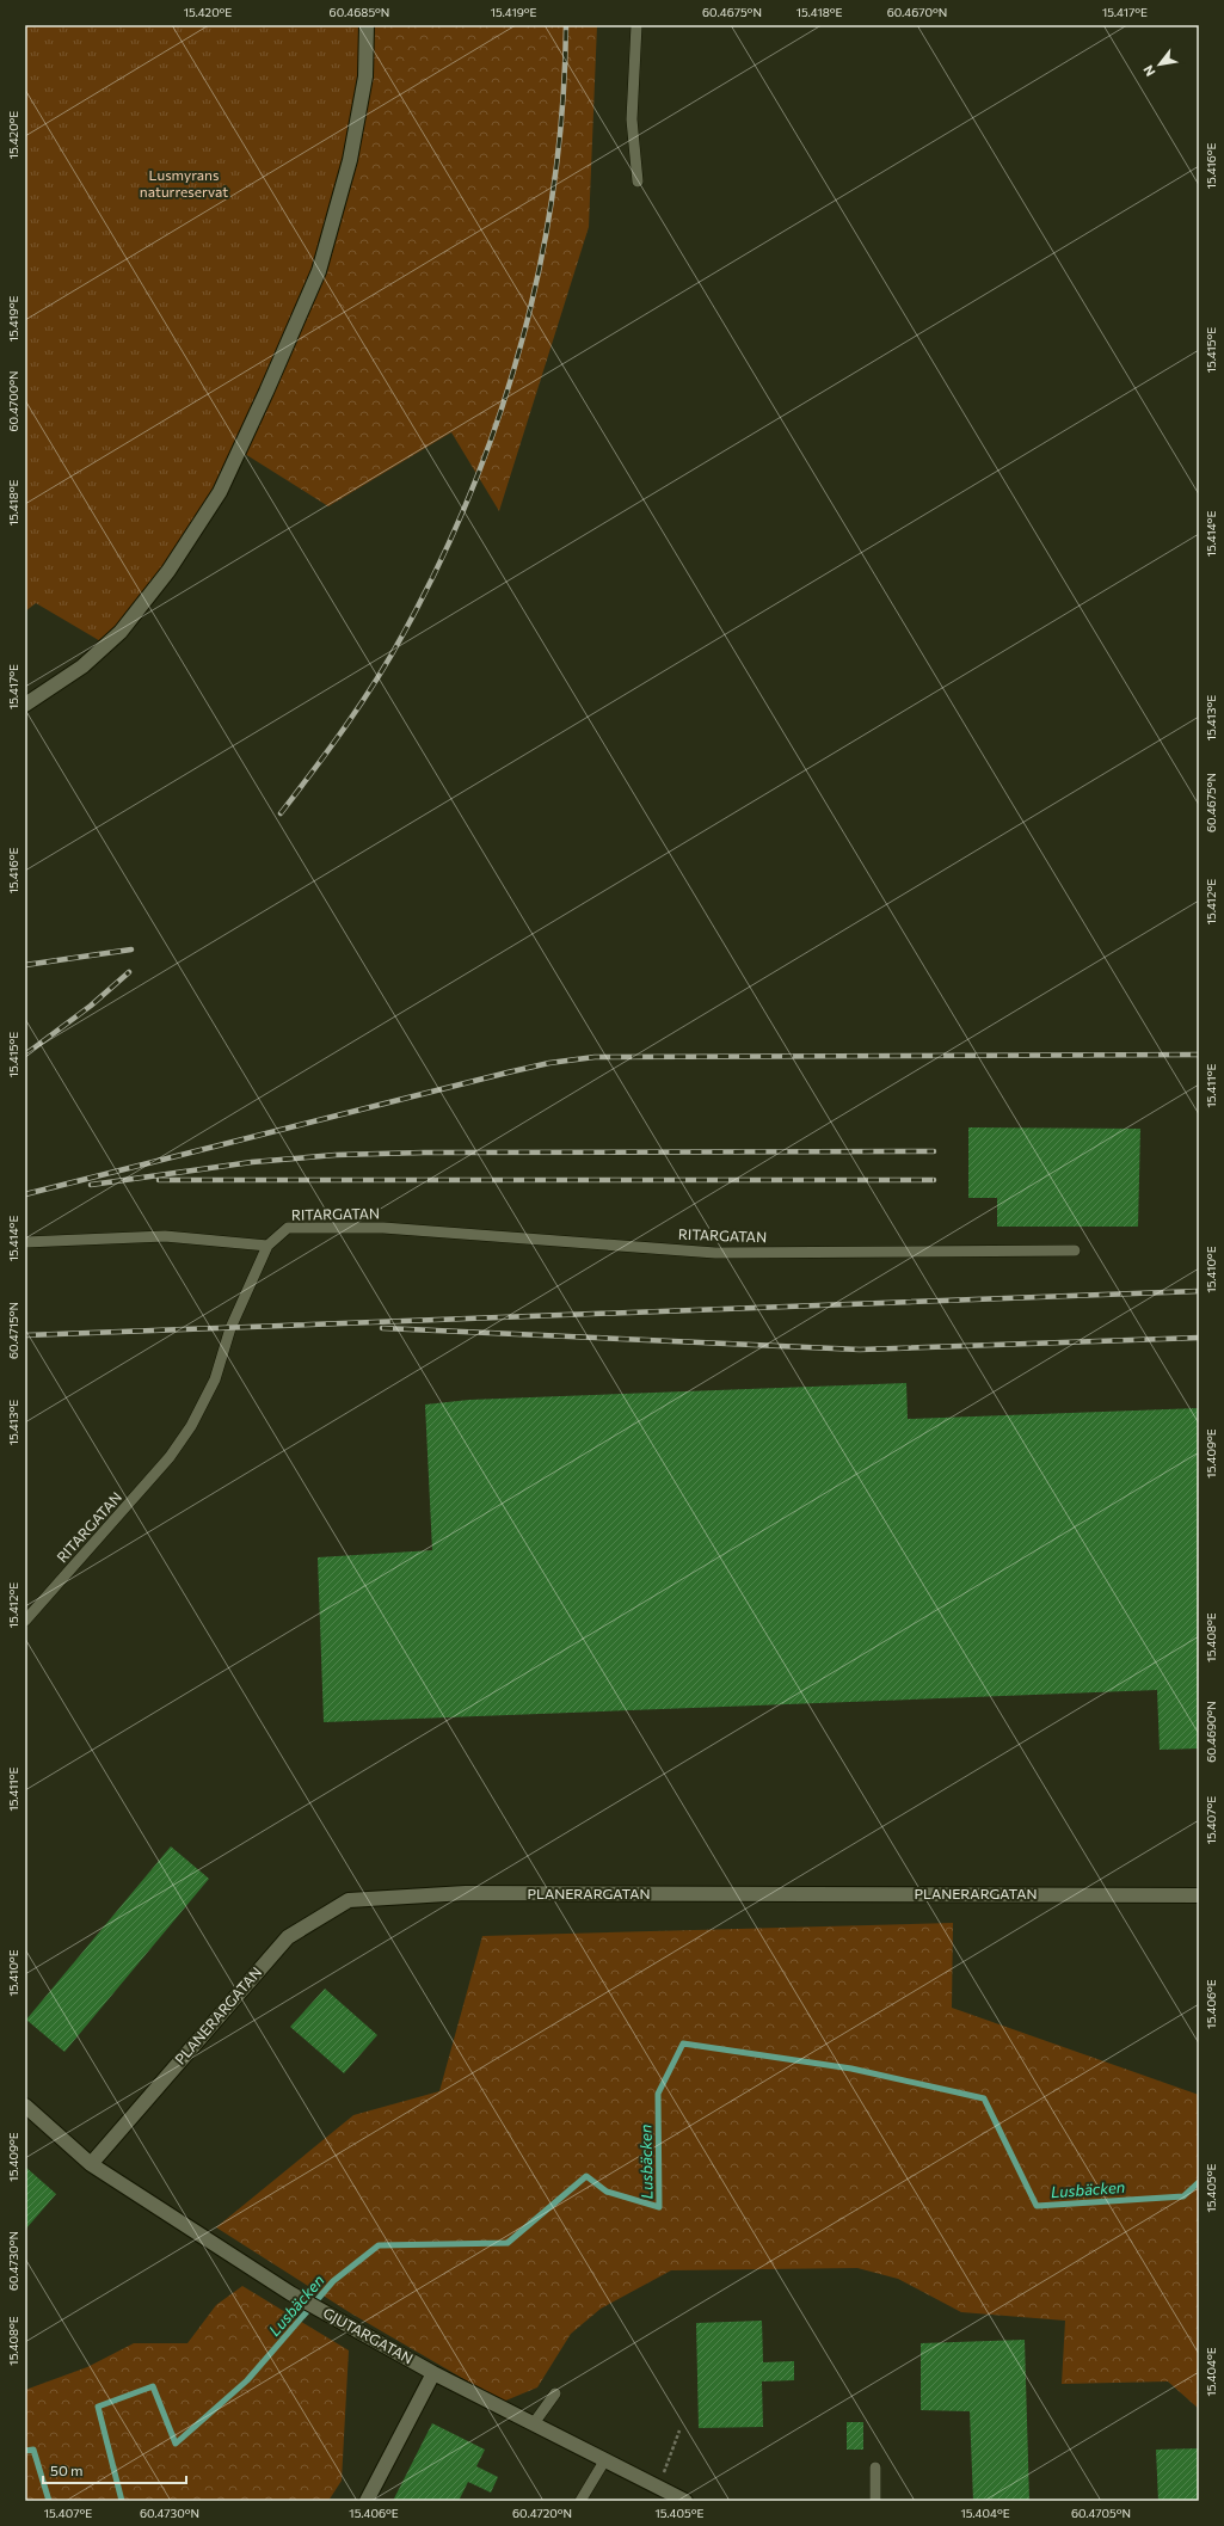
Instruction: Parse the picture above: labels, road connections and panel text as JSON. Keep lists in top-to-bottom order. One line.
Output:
{"streets":{"street":["PLANERARGATAN","GJUTARGATAN"],"lane":["RITARGATAN"]},"crossings":[["PLANERARGATAN","GJUTARGATAN"]],"water":["Lusbäcken"],"parks":["Lusmyrans naturreservat"],"scale_bar":"50 m","north":"bottom left","coordinates":["15.420°E","60.4685°N","15.419°E","60.4675°N","15.418°E","60.4670°N","15.417°E","15.416°E","15.415°E","60.4700°N","15.414°E","15.413°E","15.412°E","15.411°E","15.410°E","60.4715°N","15.409°E","15.408°E","60.4690°N","15.407°E","15.406°E","15.405°E","60.4730°N","15.404°E","60.4720°N","60.4705°N"]}
